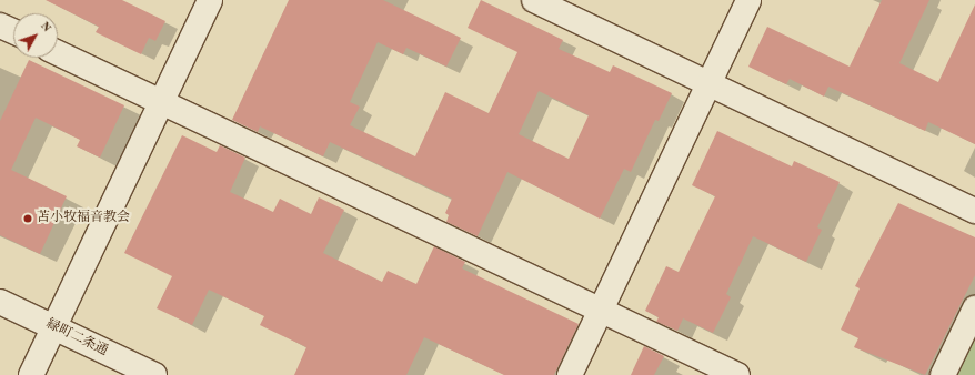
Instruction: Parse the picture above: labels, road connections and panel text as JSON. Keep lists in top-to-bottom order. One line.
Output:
{"streets":{"street":["緑町二条通"]},"places":["苫小牧福音教会"],"north":"top right"}
